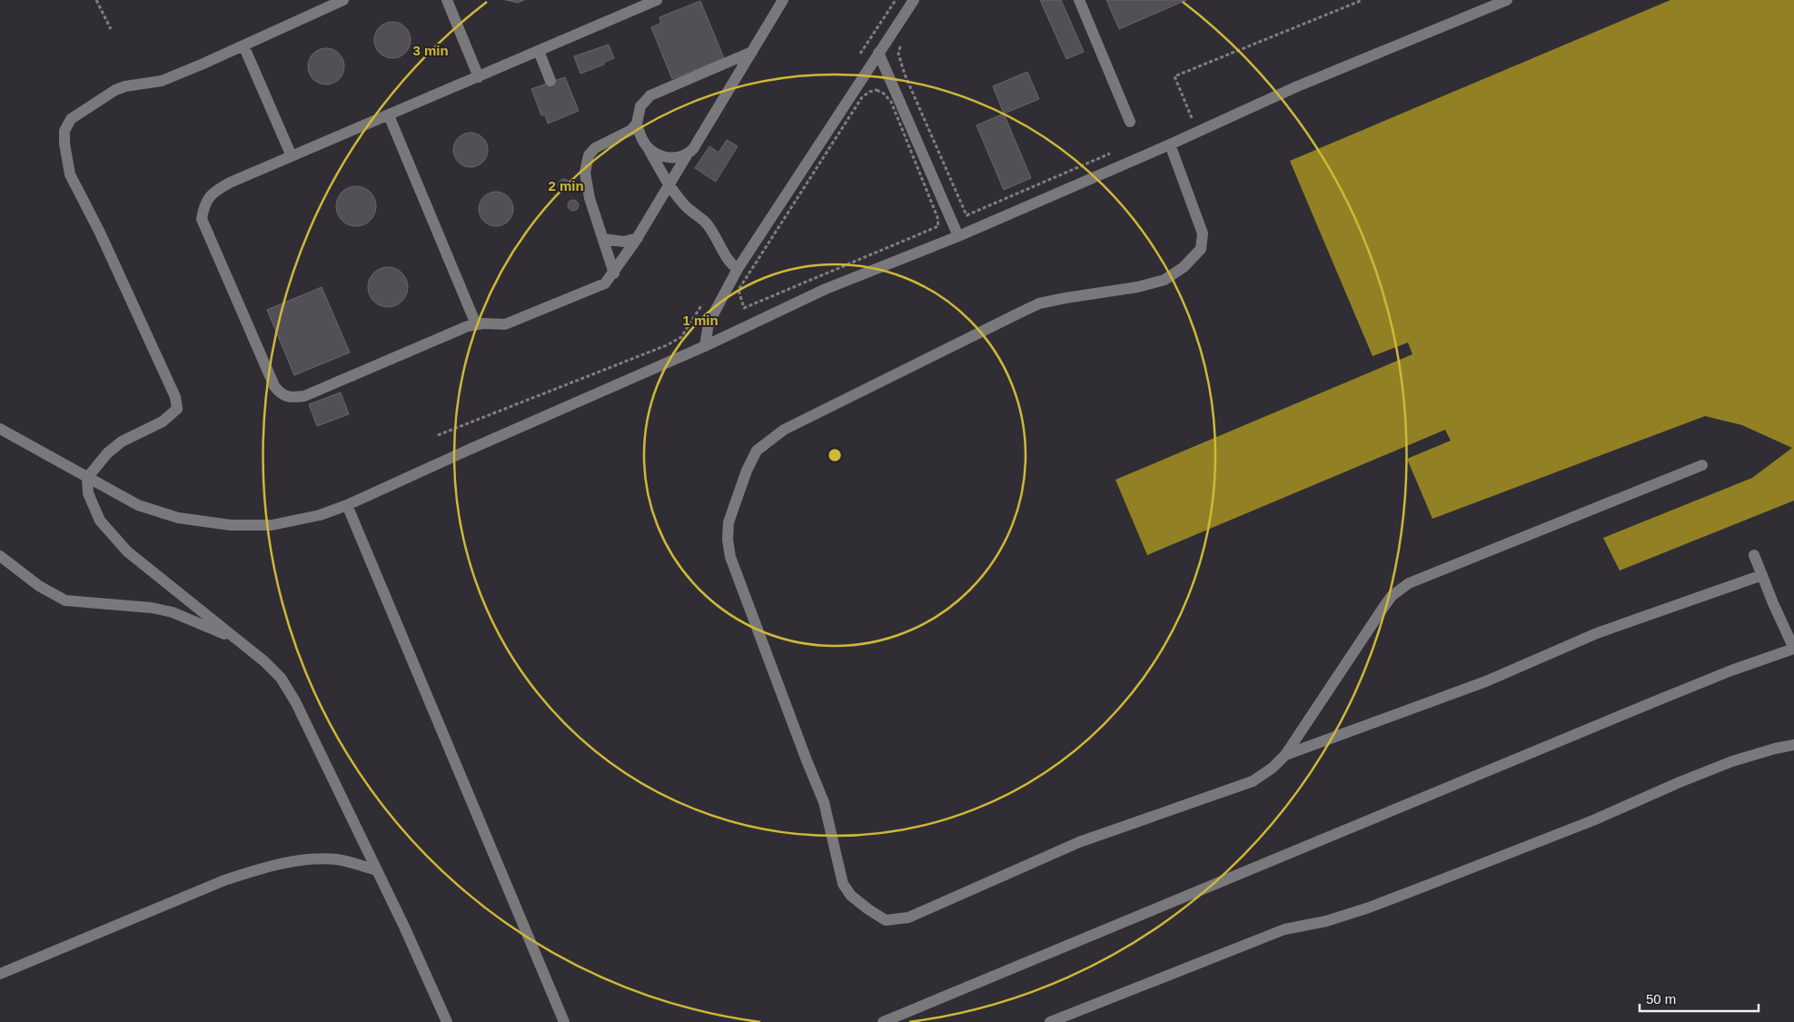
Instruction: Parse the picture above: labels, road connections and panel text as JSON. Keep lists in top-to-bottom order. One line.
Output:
{"scale_bar":"50 m","rings":["3 min","2 min","1 min"]}
